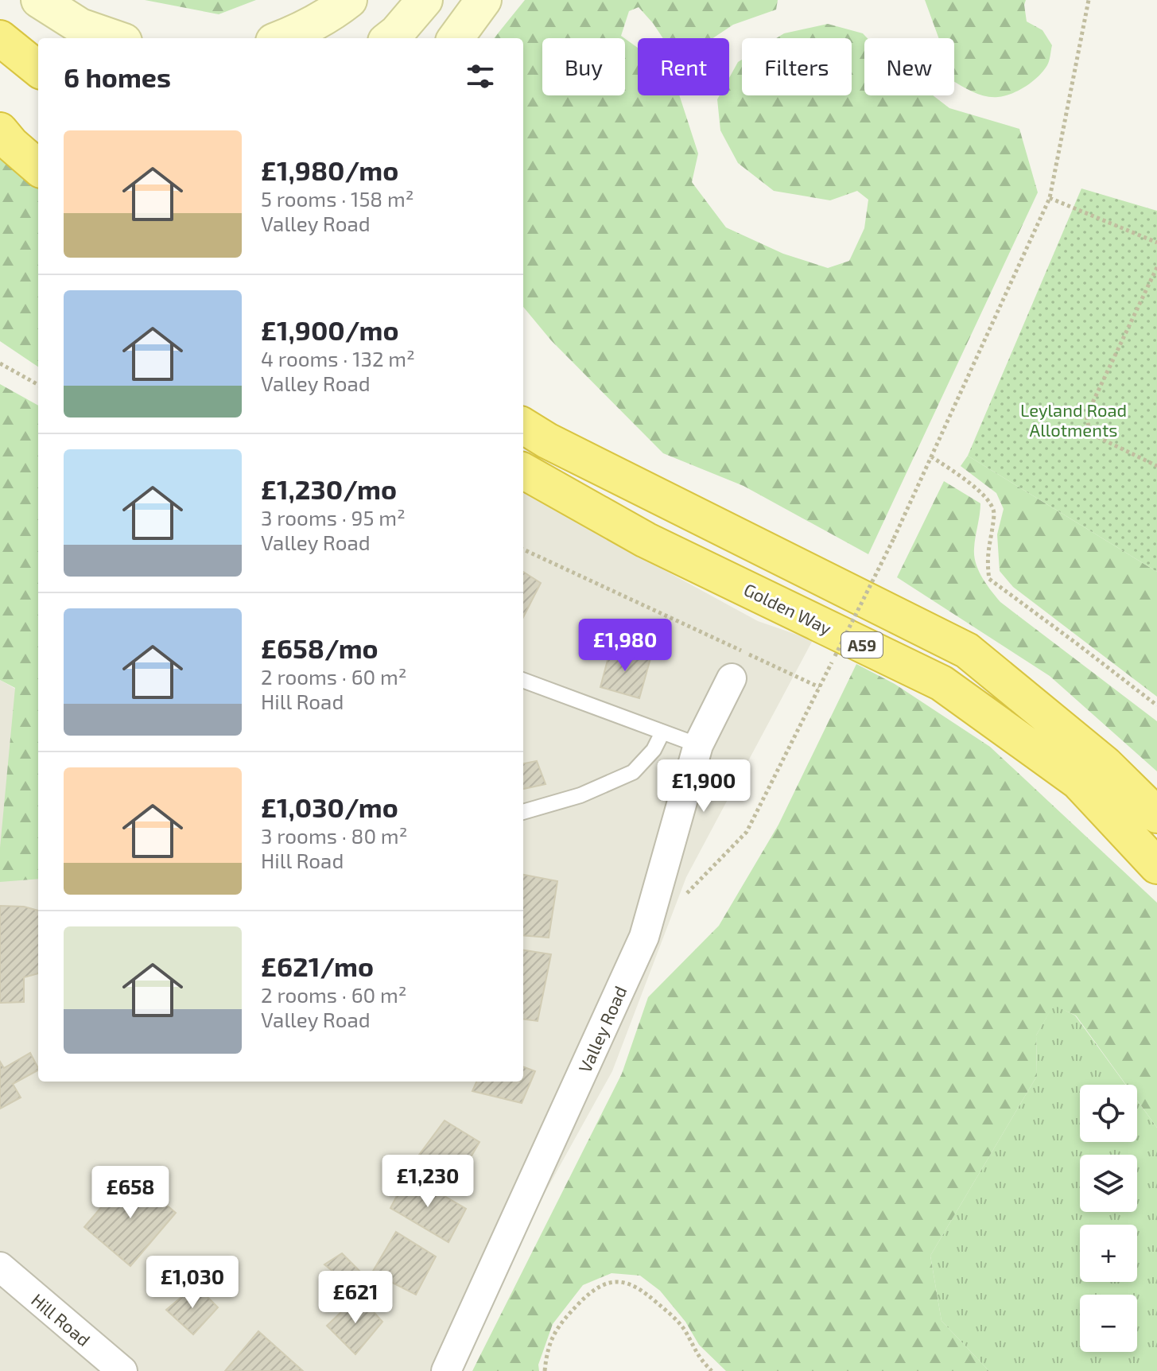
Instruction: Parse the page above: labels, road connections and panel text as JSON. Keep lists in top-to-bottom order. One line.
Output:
{"streets":{"highway":["Golden Way","A59"],"street":["Valley Road","Hill Road"]},"parks":["Leyland Road Allotments"],"page":{"chip":["Buy","Rent","Filters","New"],"heading":"6 homes","list":[{"name":"£1,980/mo","note":"5 rooms · 158 m² · Valley Road"},{"name":"£1,900/mo","note":"4 rooms · 132 m² · Valley Road"},{"name":"£1,230/mo","note":"3 rooms · 95 m² · Valley Road"},{"name":"£658/mo","note":"2 rooms · 60 m² · Hill Road"},{"name":"£1,030/mo","note":"3 rooms · 80 m² · Hill Road"},{"name":"£621/mo","note":"2 rooms · 60 m² · Valley Road"}],"price":["£1,980","£1,900","£1,230","£658","£1,030","£621"],"map_buttons":["+","−"]}}
